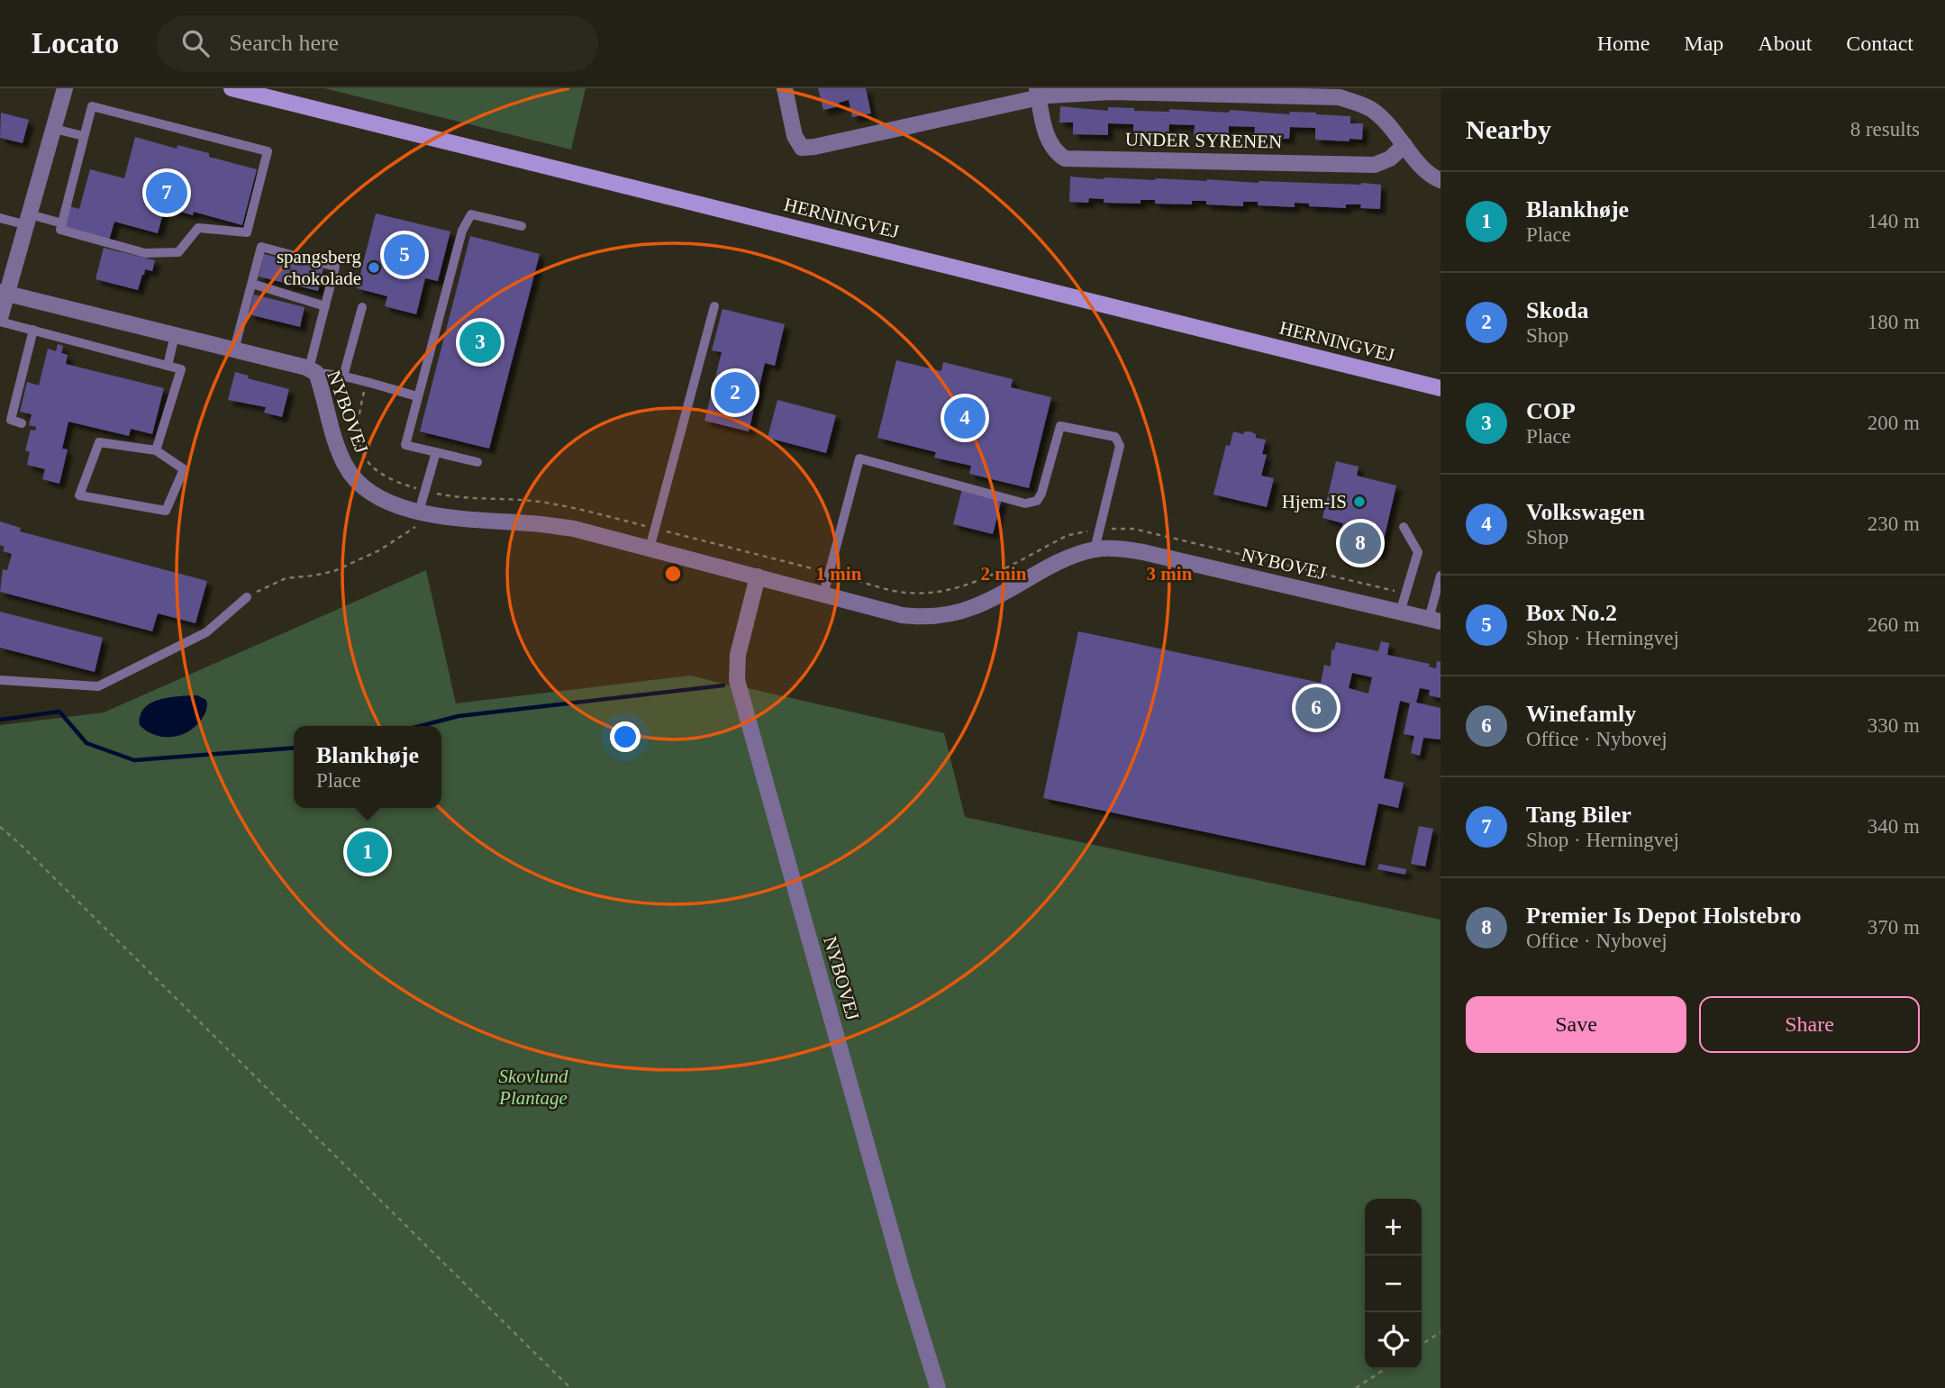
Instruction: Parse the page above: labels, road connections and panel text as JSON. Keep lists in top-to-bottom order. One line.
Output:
{"streets":{"main road":["HERNINGVEJ"],"street":["UNDER SYRENEN","NYBOVEJ"]},"parks":["Skovlund Plantage"],"places":["spangsberg chokolade","Hjem-IS"],"page":{"header":"Locato","search":"Search here","nav":["Home","Map","About","Contact"],"heading":["Nearby","8 results"],"pins":["7","5","3","2","4","8","6","1"],"list":[{"mark":"1","name":"Blankhøje","note":"Place","value":"140 m"},{"mark":"2","name":"Skoda","note":"Shop","value":"180 m"},{"mark":"3","name":"COP","note":"Place","value":"200 m"},{"mark":"4","name":"Volkswagen","note":"Shop","value":"230 m"},{"mark":"5","name":"Box No.2","note":"Shop · Herningvej","value":"260 m"},{"mark":"6","name":"Winefamly","note":"Office · Nybovej","value":"330 m"},{"mark":"7","name":"Tang Biler","note":"Shop · Herningvej","value":"340 m"},{"mark":"8","name":"Premier Is Depot Holstebro","note":"Office · Nybovej","value":"370 m"}],"popup":["Blankhøje","Place"],"buttons":["Save","Share"],"map_buttons":["+","−"]},"rings":["1 min","2 min","3 min"]}
